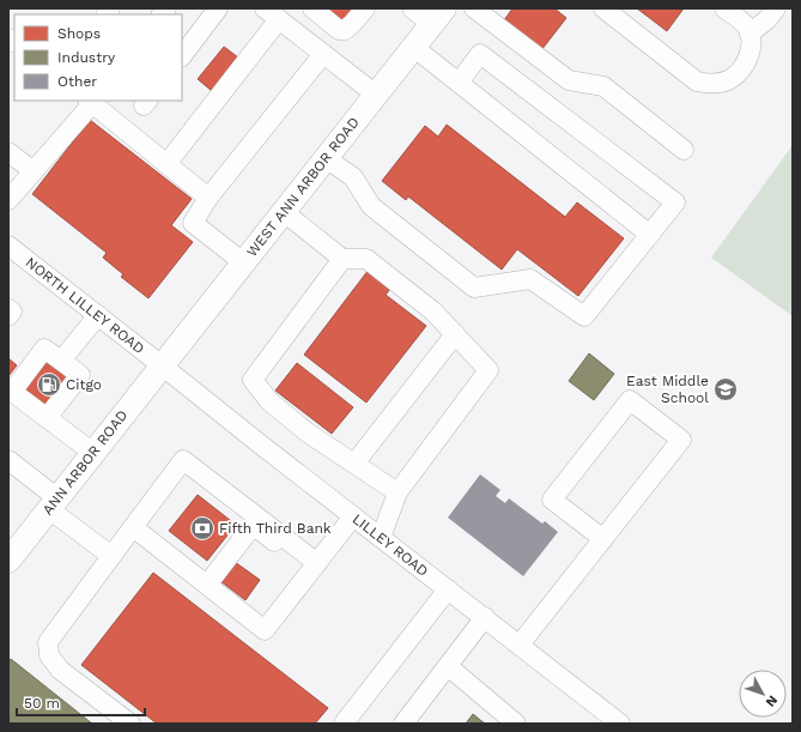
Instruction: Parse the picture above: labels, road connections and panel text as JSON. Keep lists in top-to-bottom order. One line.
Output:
{"streets":{"main road":["WEST ANN ARBOR ROAD","ANN ARBOR ROAD"],"street":["NORTH LILLEY ROAD","LILLEY ROAD"]},"crossings":[["WEST ANN ARBOR ROAD","NORTH LILLEY ROAD"],["WEST ANN ARBOR ROAD","ANN ARBOR ROAD"],["WEST ANN ARBOR ROAD","LILLEY ROAD"],["NORTH LILLEY ROAD","ANN ARBOR ROAD"],["NORTH LILLEY ROAD","LILLEY ROAD"],["ANN ARBOR ROAD","LILLEY ROAD"]],"places":{"fuel station":["Citgo"],"school or university":["East Middle School"],"bank":["Fifth Third Bank"]},"legend":["Shops","Industry","Other"],"scale_bar":"50 m","north":"bottom right"}
